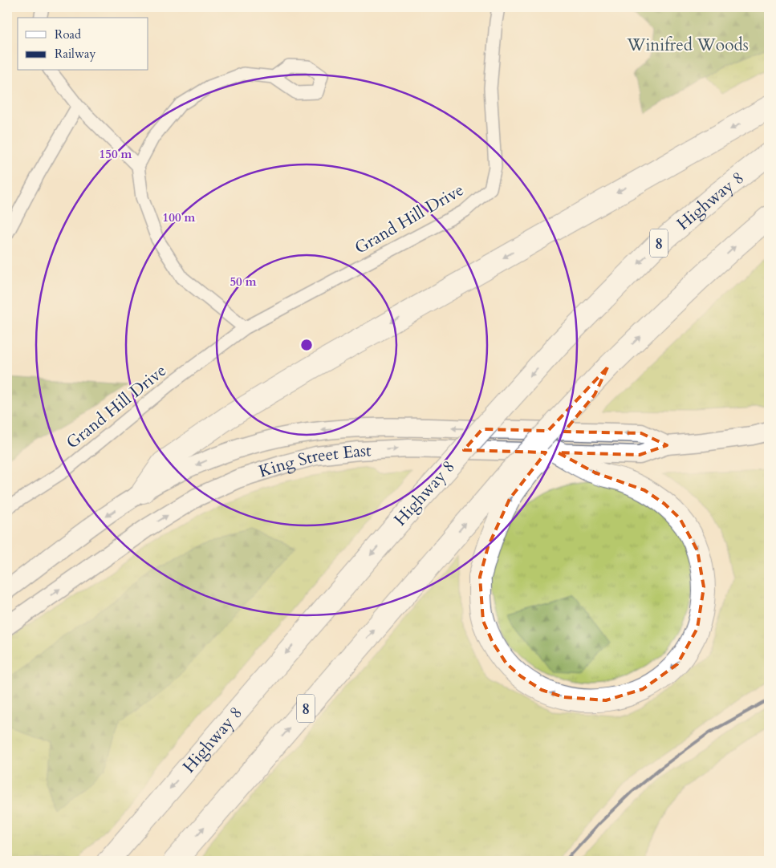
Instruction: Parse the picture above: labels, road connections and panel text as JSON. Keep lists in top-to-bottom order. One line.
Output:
{"streets":{"highway":["Highway 8","8"],"main road":["King Street East"],"street":["Grand Hill Drive"]},"parks":["Winifred Woods"],"legend":["Road","Railway"],"rings":["150 m","100 m","50 m"]}
